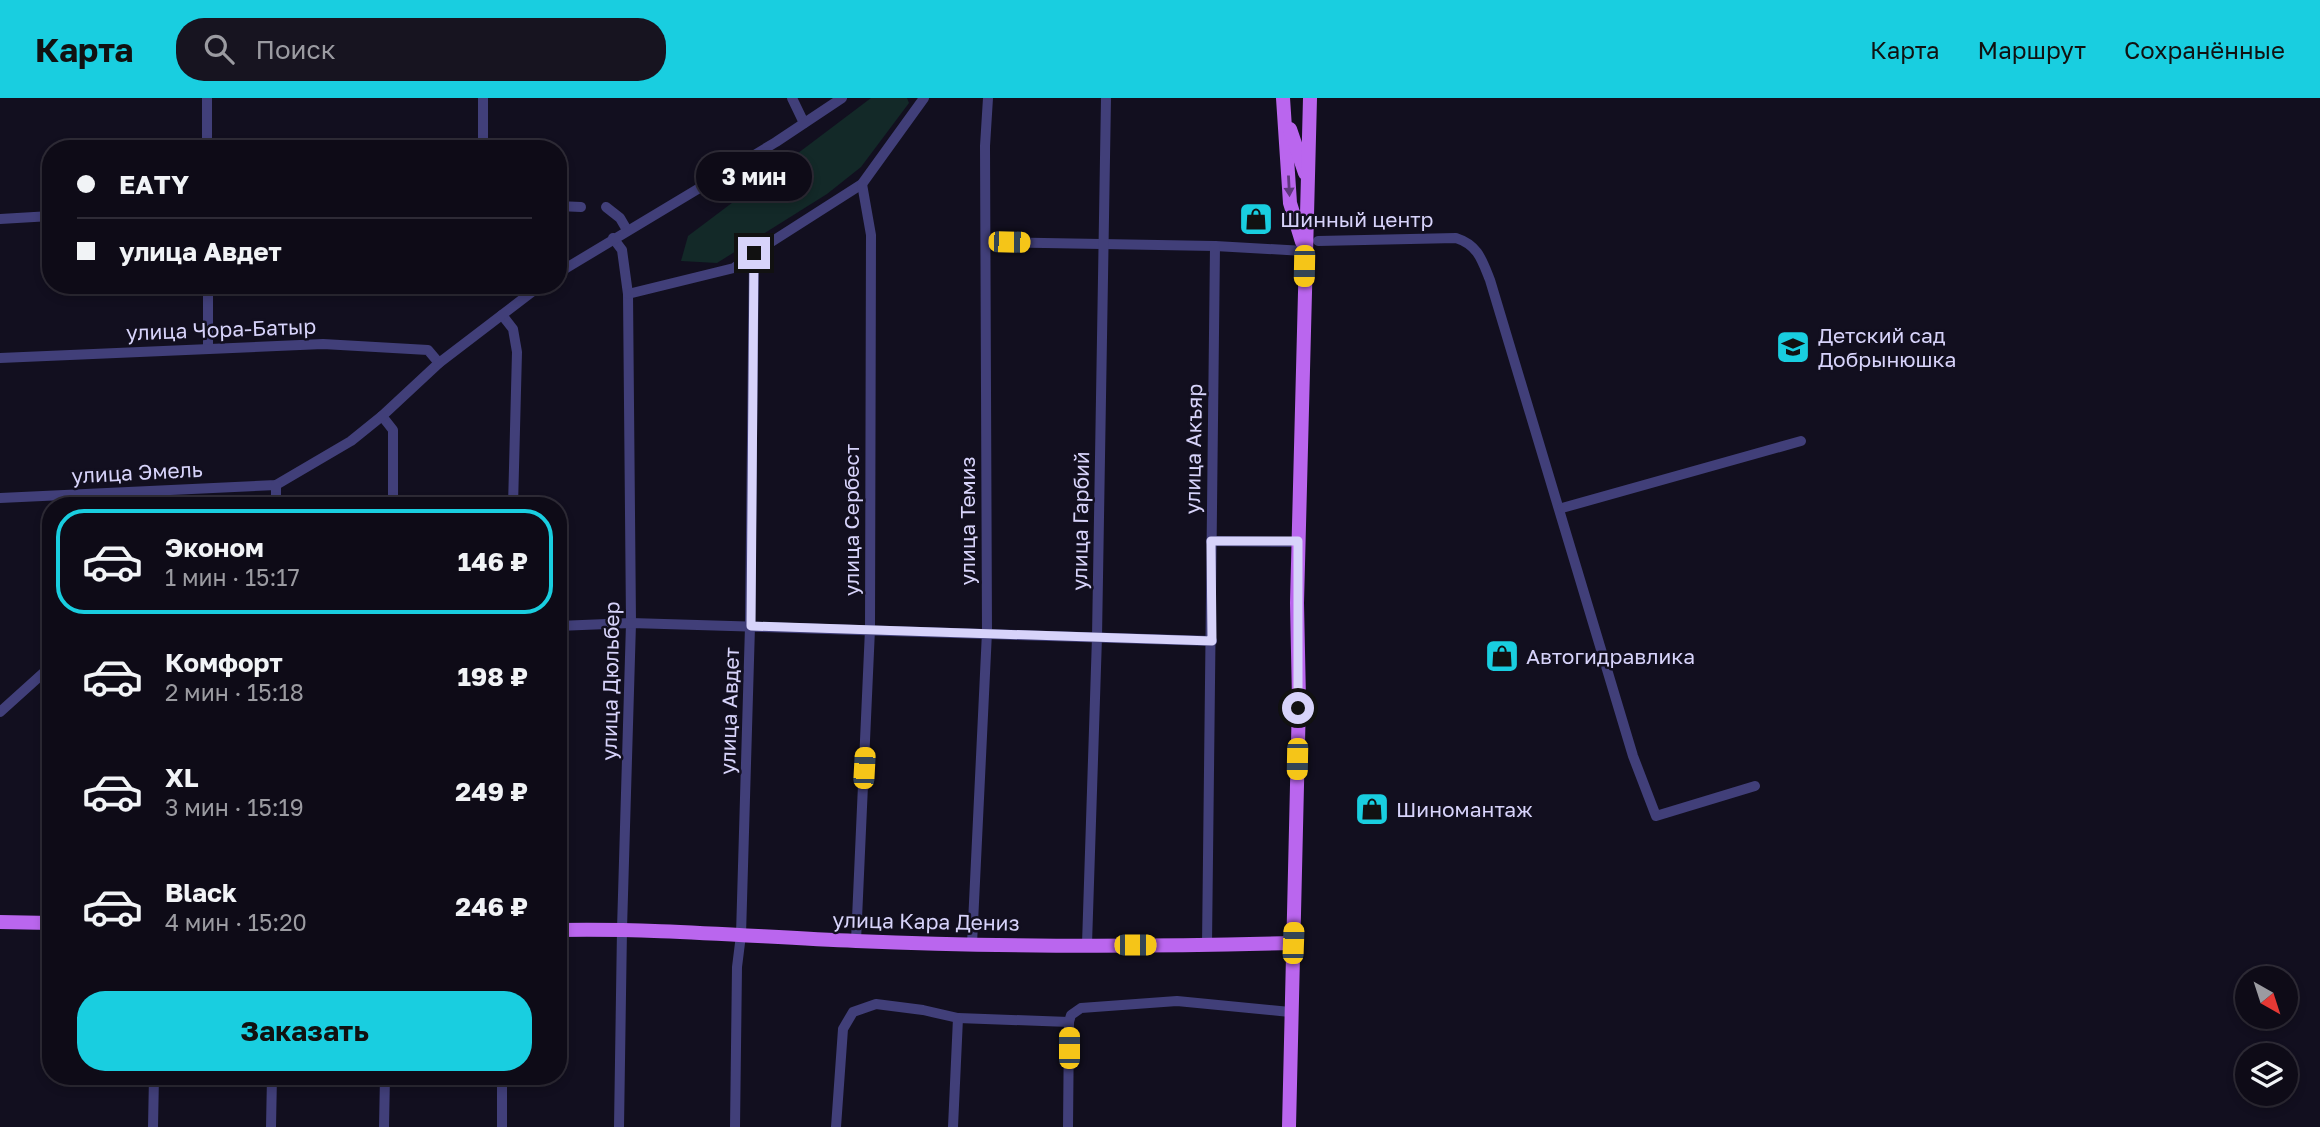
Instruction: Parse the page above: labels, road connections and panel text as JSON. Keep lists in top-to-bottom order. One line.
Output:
{"streets":{"main road":["улица Кара Дениз"],"street":["улица Чора-Батыр","улица Акъяр","улица Эмель","улица Сербест","улица Темиз","улица Гарбий","улица Дюльбер","улица Авдет"]},"crossings":[["улица Акъяр","улица Кара Дениз"],["улица Сербест","улица Кара Дениз"],["улица Темиз","улица Кара Дениз"],["улица Гарбий","улица Кара Дениз"],["улица Дюльбер","улица Кара Дениз"],["улица Авдет","улица Кара Дениз"]],"places":{"shop":["Шинный центр","Автогидравлика","Шиномантаж"],"school or university":["Детский сад Добрынюшка"]},"north":"bottom right","page":{"header":"Карта","search":"Поиск","nav":["Карта","Маршрут","Сохранённые"],"banner":["EАTY","улица Авдет"],"bubble":"3 мин","list":[{"name":"Эконом","note":"1 мин · 15:17","value":"146 ₽"},{"name":"Комфорт","note":"2 мин · 15:18","value":"198 ₽"},{"name":"XL","note":"3 мин · 15:19","value":"249 ₽"},{"name":"Black","note":"4 мин · 15:20","value":"246 ₽"}],"buttons":"Заказать"}}
